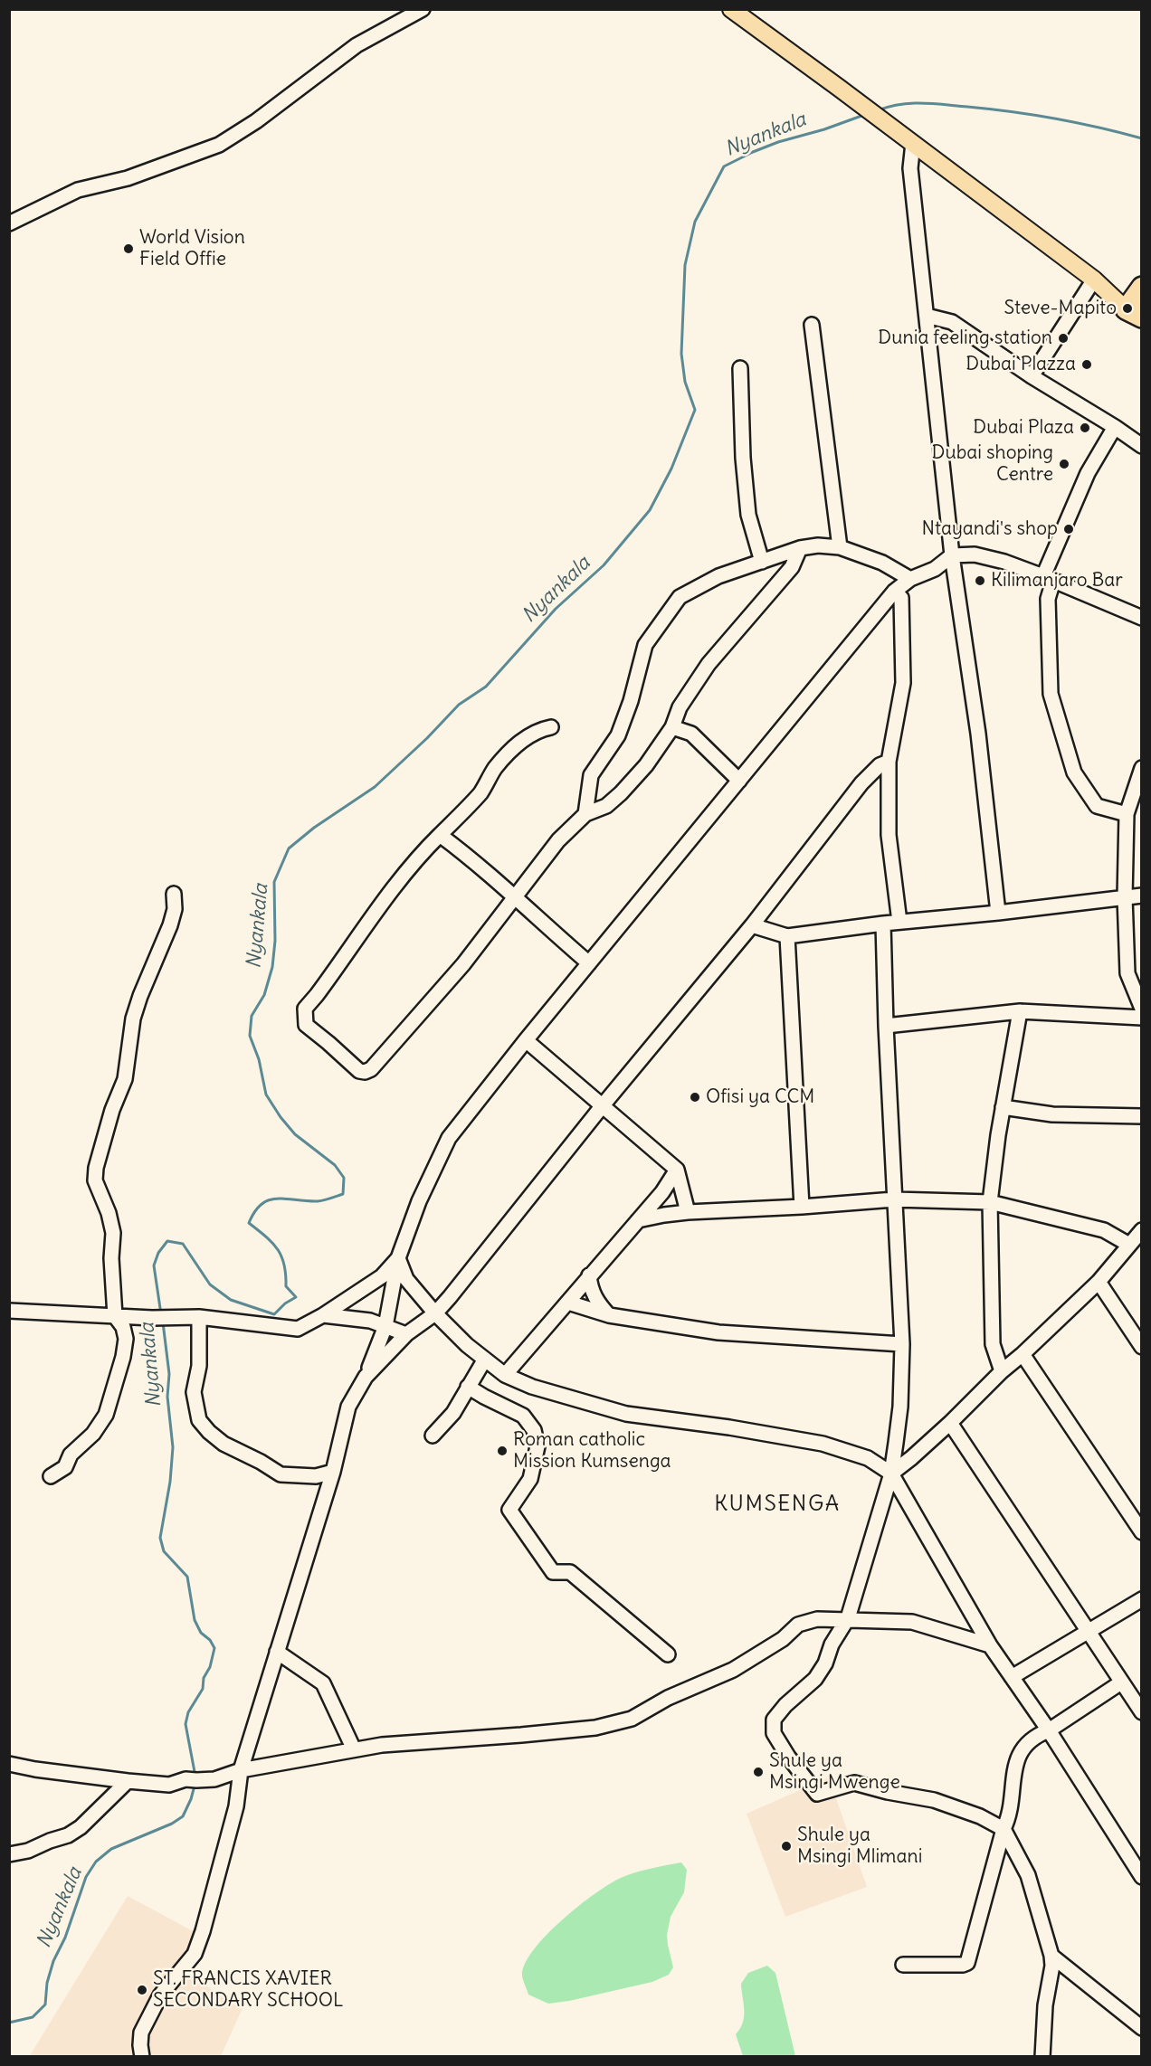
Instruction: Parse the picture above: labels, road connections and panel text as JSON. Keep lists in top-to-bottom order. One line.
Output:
{"districts":["KUMSENGA"],"water":["Nyankala"],"places":["World Vision Field Offie","Steve-Mapito","Dunia feeling station","Dubai Plazza","Dubai Plaza","Dubai shoping Centre","Ntayandi's shop","Kilimanjaro Bar","Ofisi ya CCM","Roman catholic Mission Kumsenga","Shule ya Msingi Mwenge","Shule ya Msingi Mlimani","ST. FRANCIS XAVIER SECONDARY SCHOOL"]}
